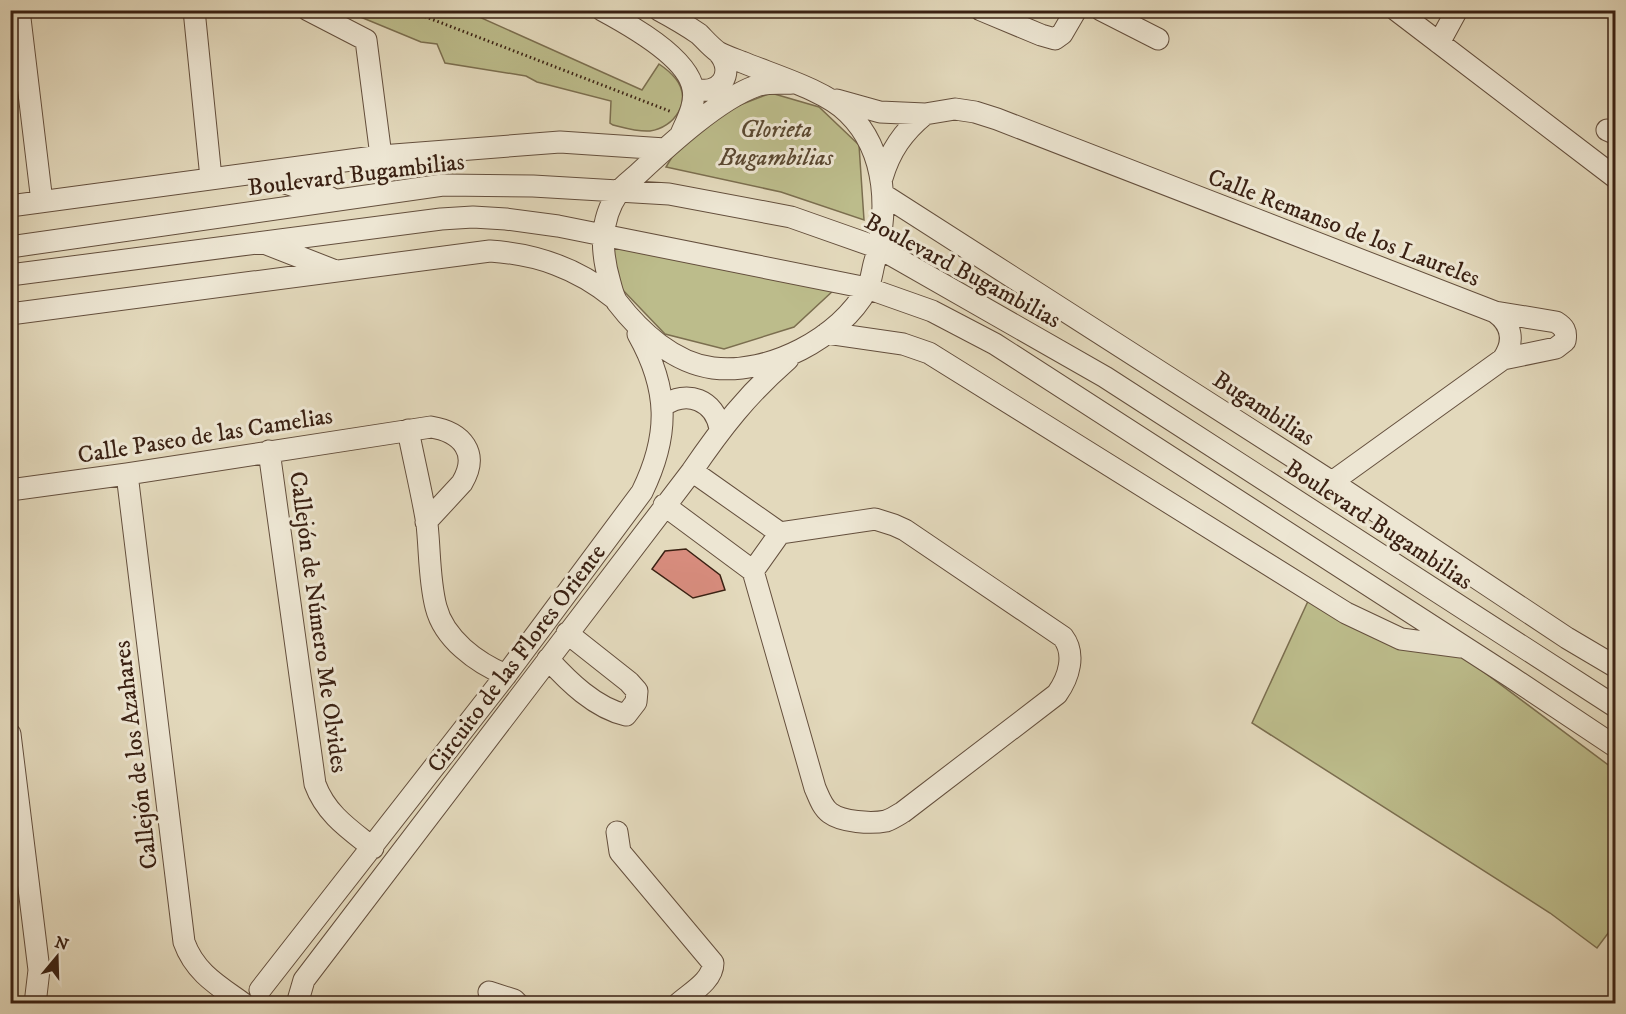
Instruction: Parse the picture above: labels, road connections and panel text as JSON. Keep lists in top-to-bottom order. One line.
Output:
{"streets":{"street":["Boulevard Bugambilias","Calle Remanso de los Laureles","Bugambilias","Calle Paseo de las Camelias","Callejón de Número Me Olvides","Circuito de las Flores Oriente","Callejón de los Azahares"]},"crossings":[["Calle Paseo de las Camelias","Callejón de Número Me Olvides"],["Calle Paseo de las Camelias","Callejón de los Azahares"],["Callejón de Número Me Olvides","Circuito de las Flores Oriente"],["Circuito de las Flores Oriente","Callejón de los Azahares"]],"parks":["Glorieta Bugambilias"],"north":"top"}
